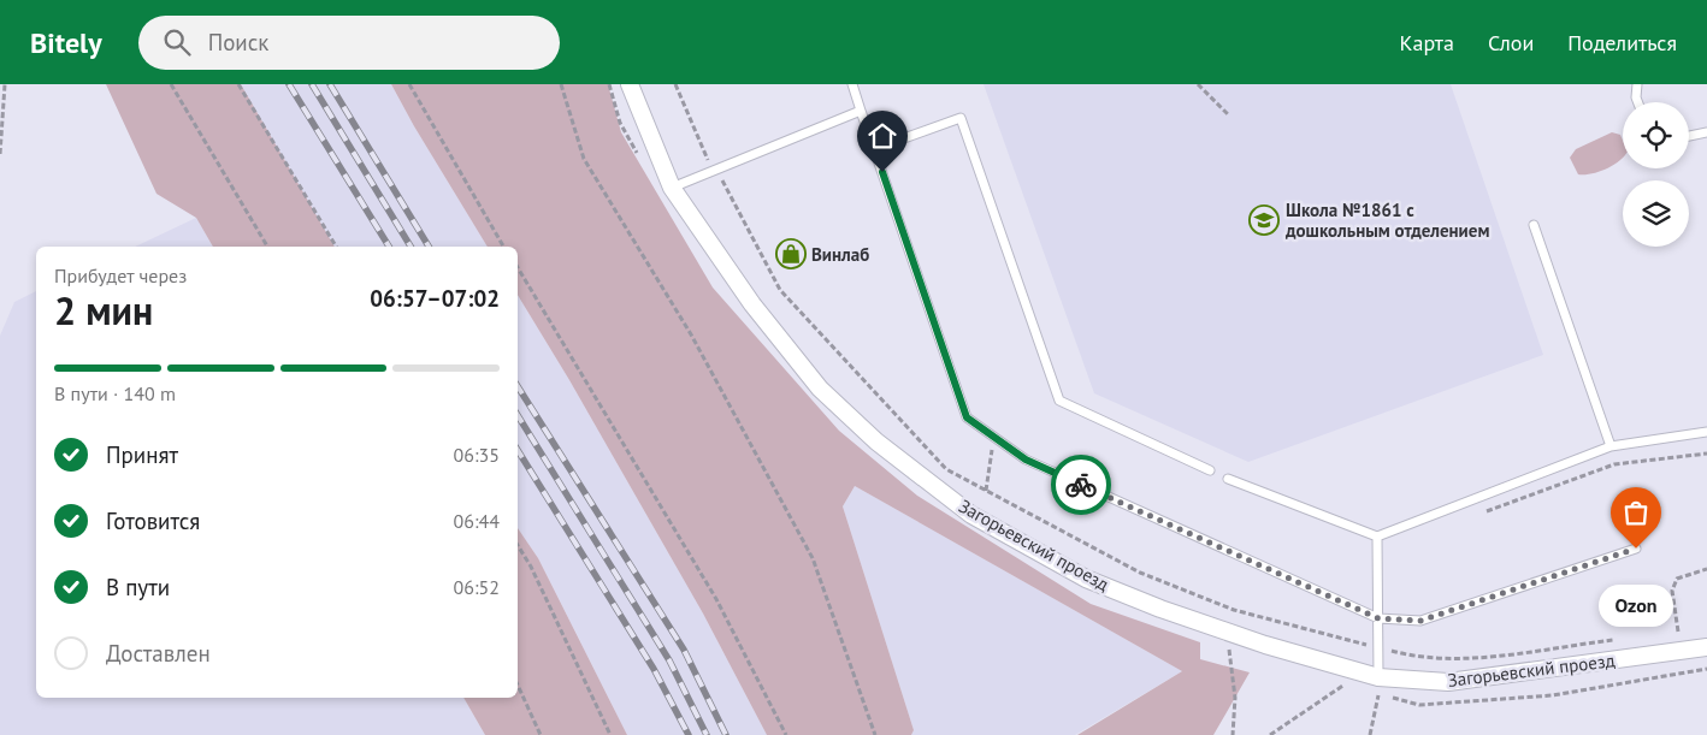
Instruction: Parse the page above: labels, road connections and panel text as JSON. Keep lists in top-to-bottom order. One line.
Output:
{"streets":{"street":["Загорьевский проезд"]},"places":{"school or university":["Школа №1861 с дошкольным отделением"],"shop":["Винлаб"],"other":["Ozon"]},"page":{"header":"Bitely","search":"Поиск","nav":["Карта","Слои","Поделиться"],"heading":["2 мин","Прибудет через","06:57–07:02"],"bar":"В пути · 140 m","list":[["Принят","06:35"],["Готовится","06:44"],["В пути","06:52"],"Доставлен"],"bubble":"Ozon"}}
